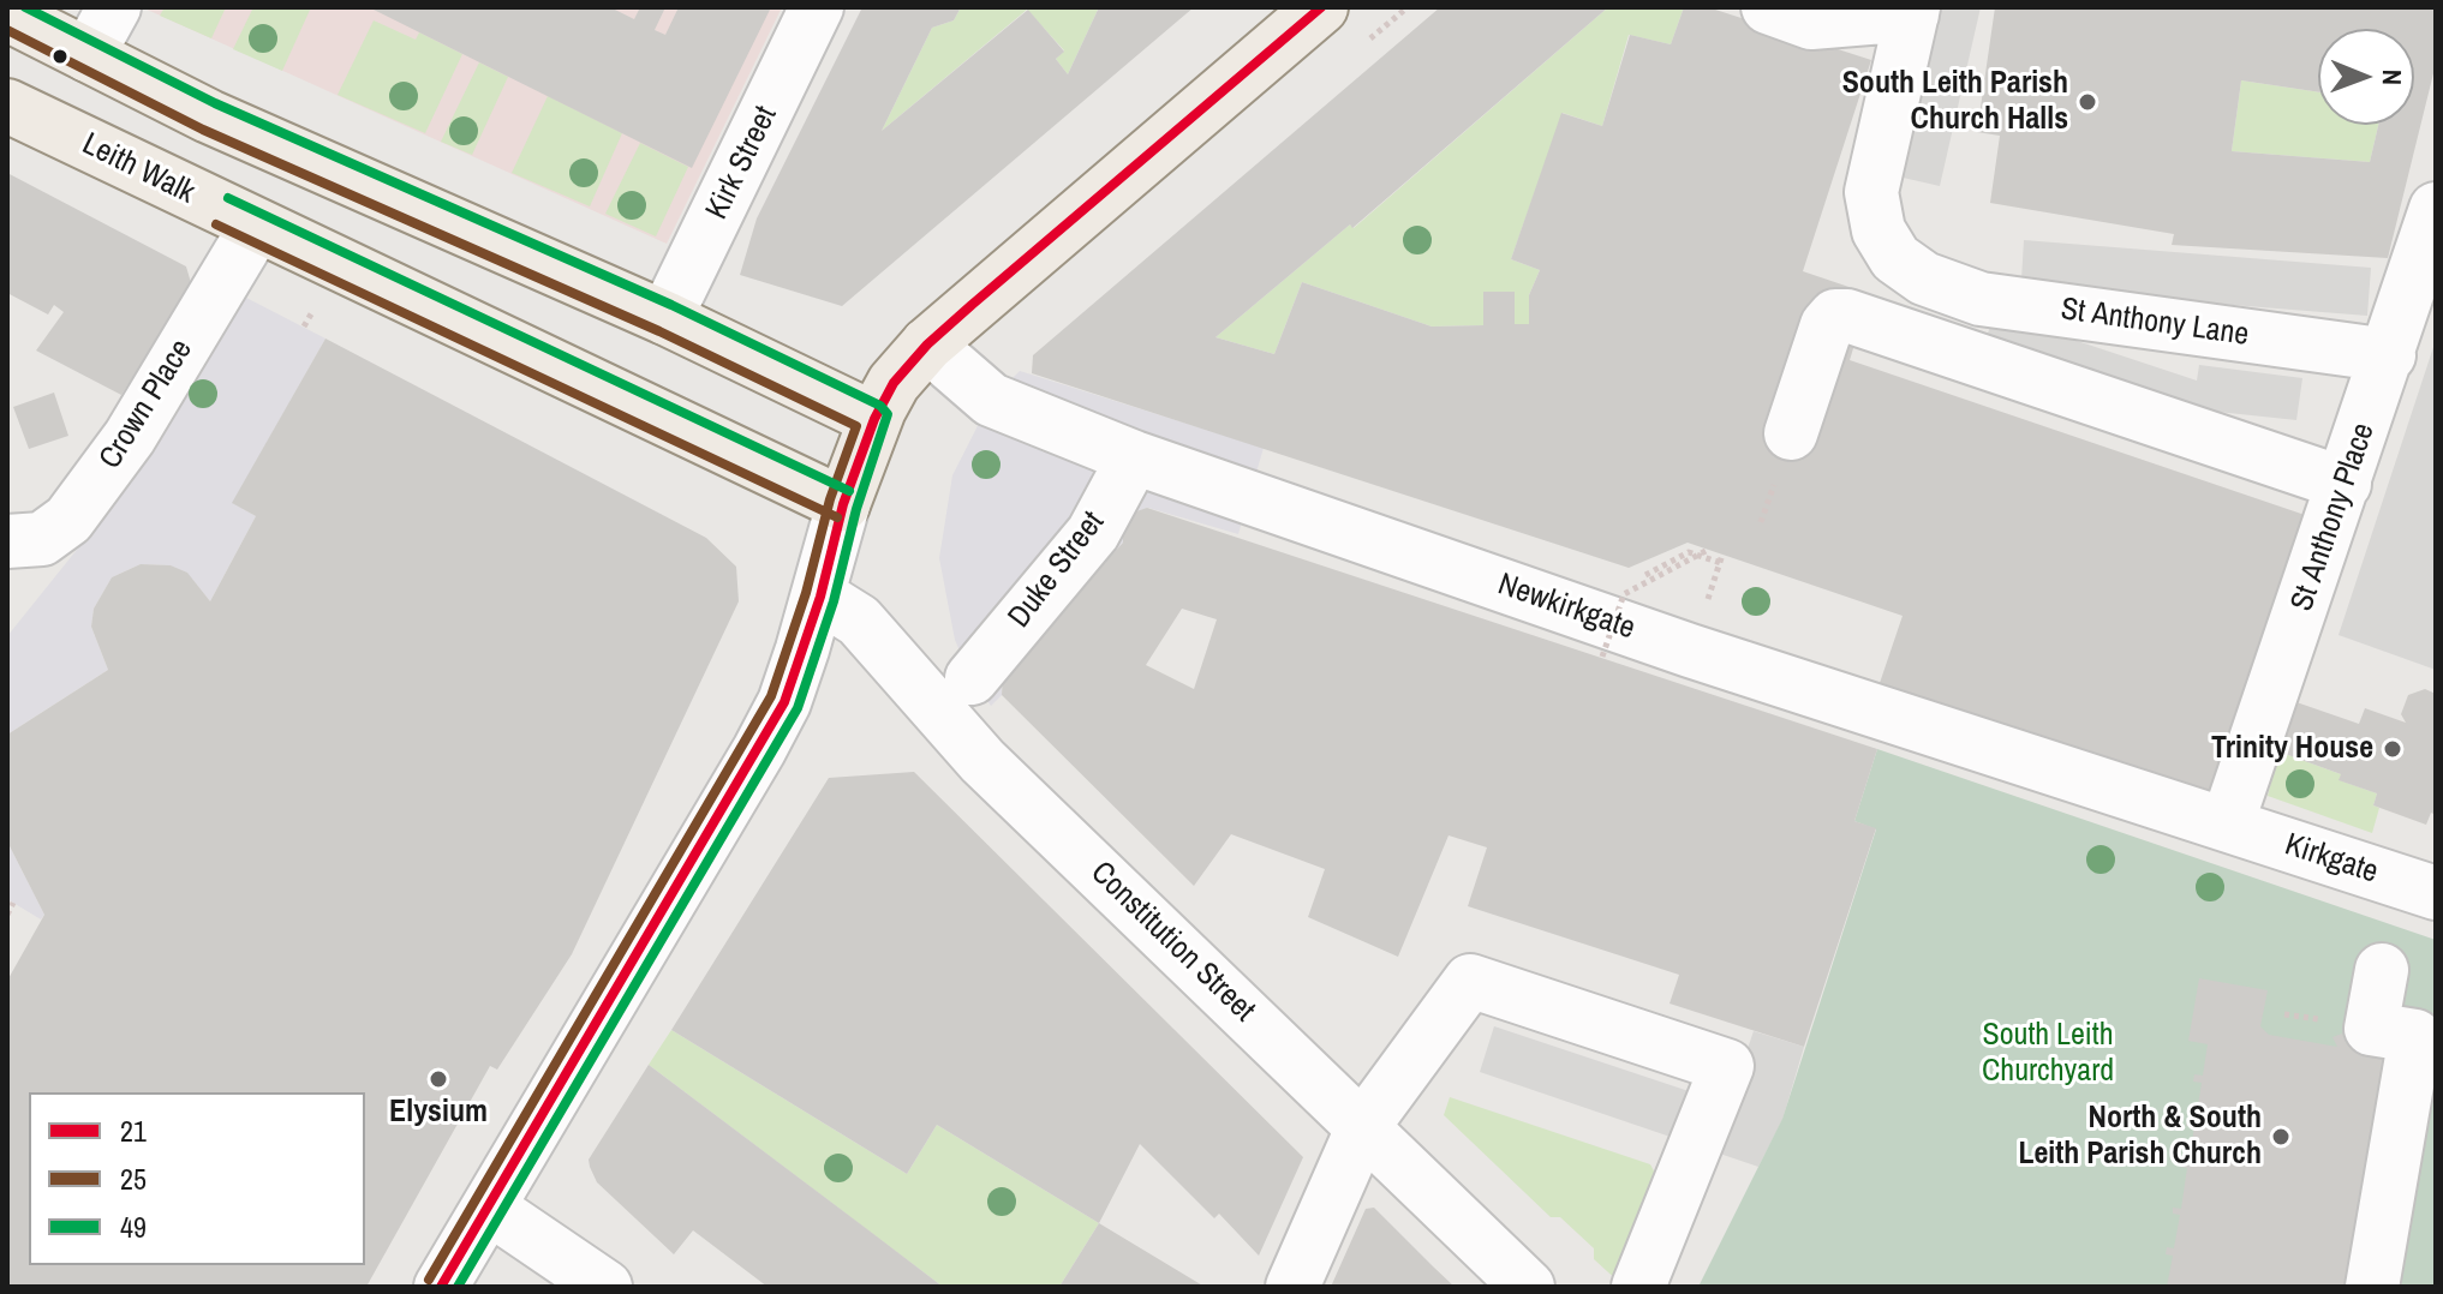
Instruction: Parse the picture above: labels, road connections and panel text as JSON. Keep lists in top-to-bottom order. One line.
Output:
{"streets":{"main road":["Leith Walk"],"street":["Kirk Street","St Anthony Lane","Crown Place","St Anthony Place","Duke Street","Newkirkgate","Kirkgate","Constitution Street"]},"crossings":[["Leith Walk","Crown Place"],["St Anthony Lane","St Anthony Place"],["St Anthony Place","Newkirkgate"],["St Anthony Place","Kirkgate"],["Duke Street","Newkirkgate"],["Newkirkgate","Kirkgate"]],"parks":["South Leith Churchyard"],"places":["South Leith Parish Church Halls","Trinity House","Elysium","North & South Leith Parish Church"],"lines":["transit line 21","transit line 49","transit line 25"],"legend":["21","25","49"],"north":"right"}
